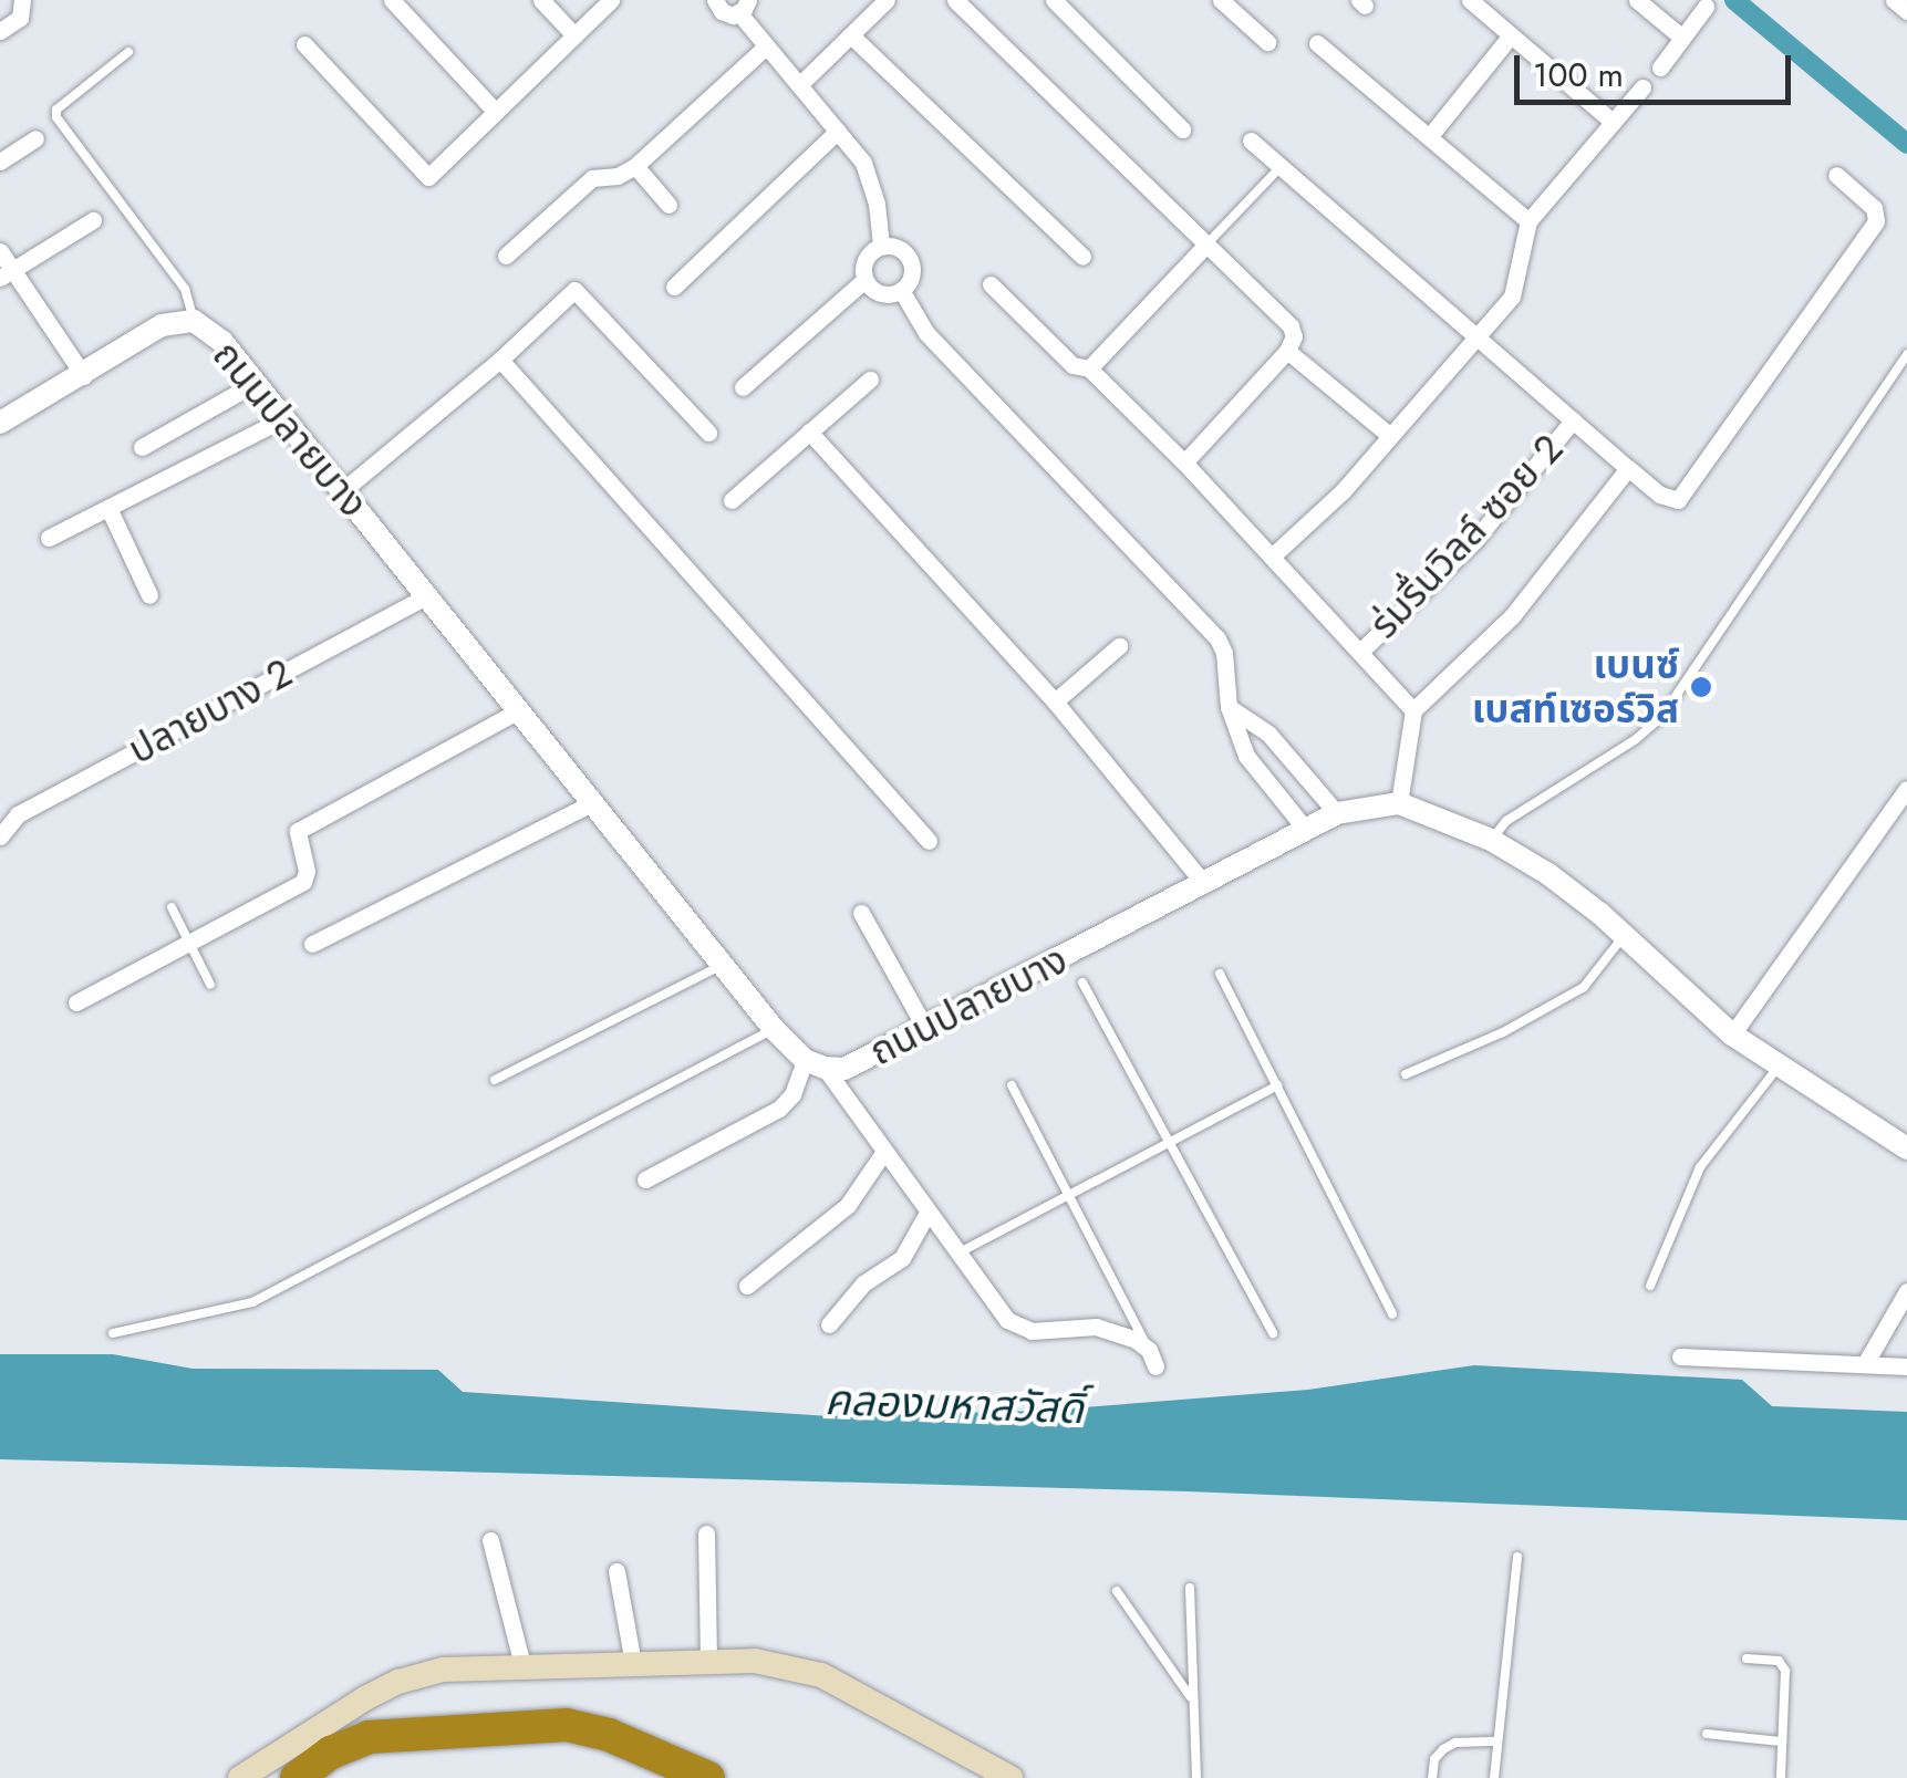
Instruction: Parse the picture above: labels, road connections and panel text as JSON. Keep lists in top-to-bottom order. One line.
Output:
{"streets":{"street":["ถนนปลายบาง","ร่มรื่นวิลล์ ซอย 2","ปลายบาง 2"]},"crossings":[["ถนนปลายบาง","ปลายบาง 2"]],"water":["คลองมหาสวัสดิ์"],"places":["เบนซ์ เบสท์เซอร์วิส"],"scale_bar":"100 m"}
